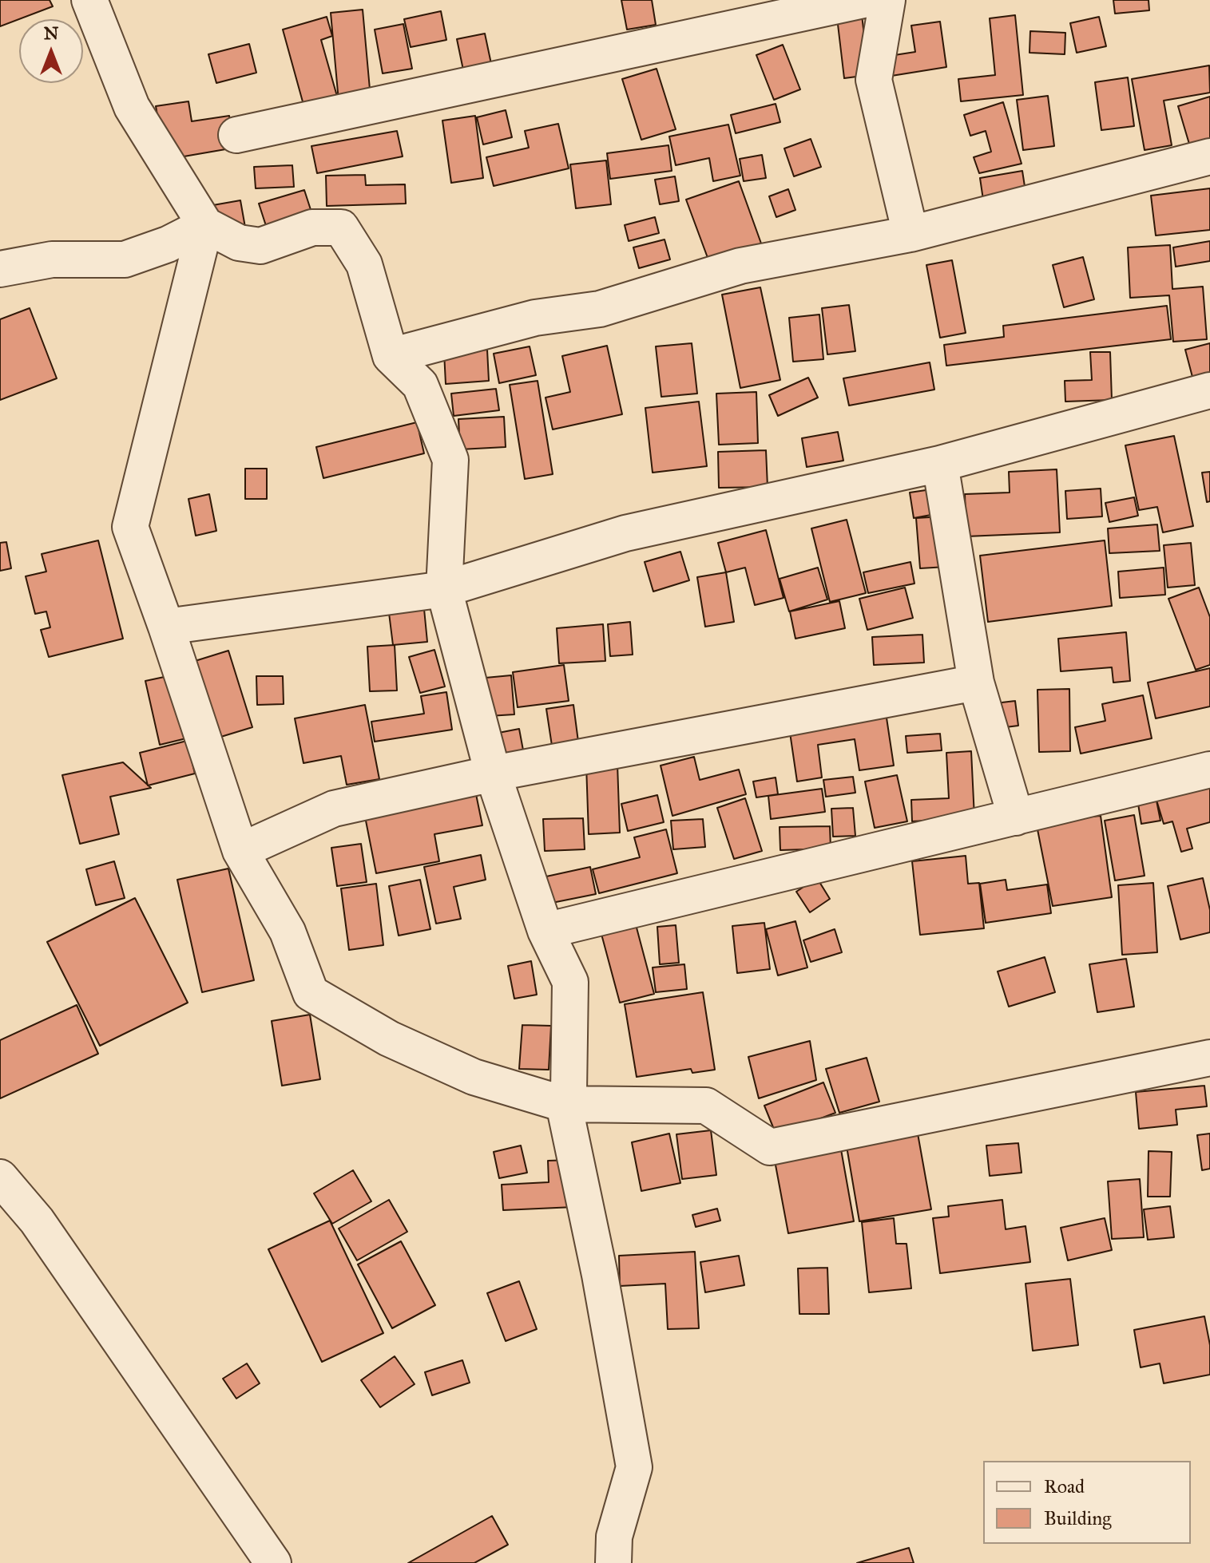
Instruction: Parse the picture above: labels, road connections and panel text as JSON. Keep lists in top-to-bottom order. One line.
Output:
{"legend":["Road","Building"],"north":"top"}
